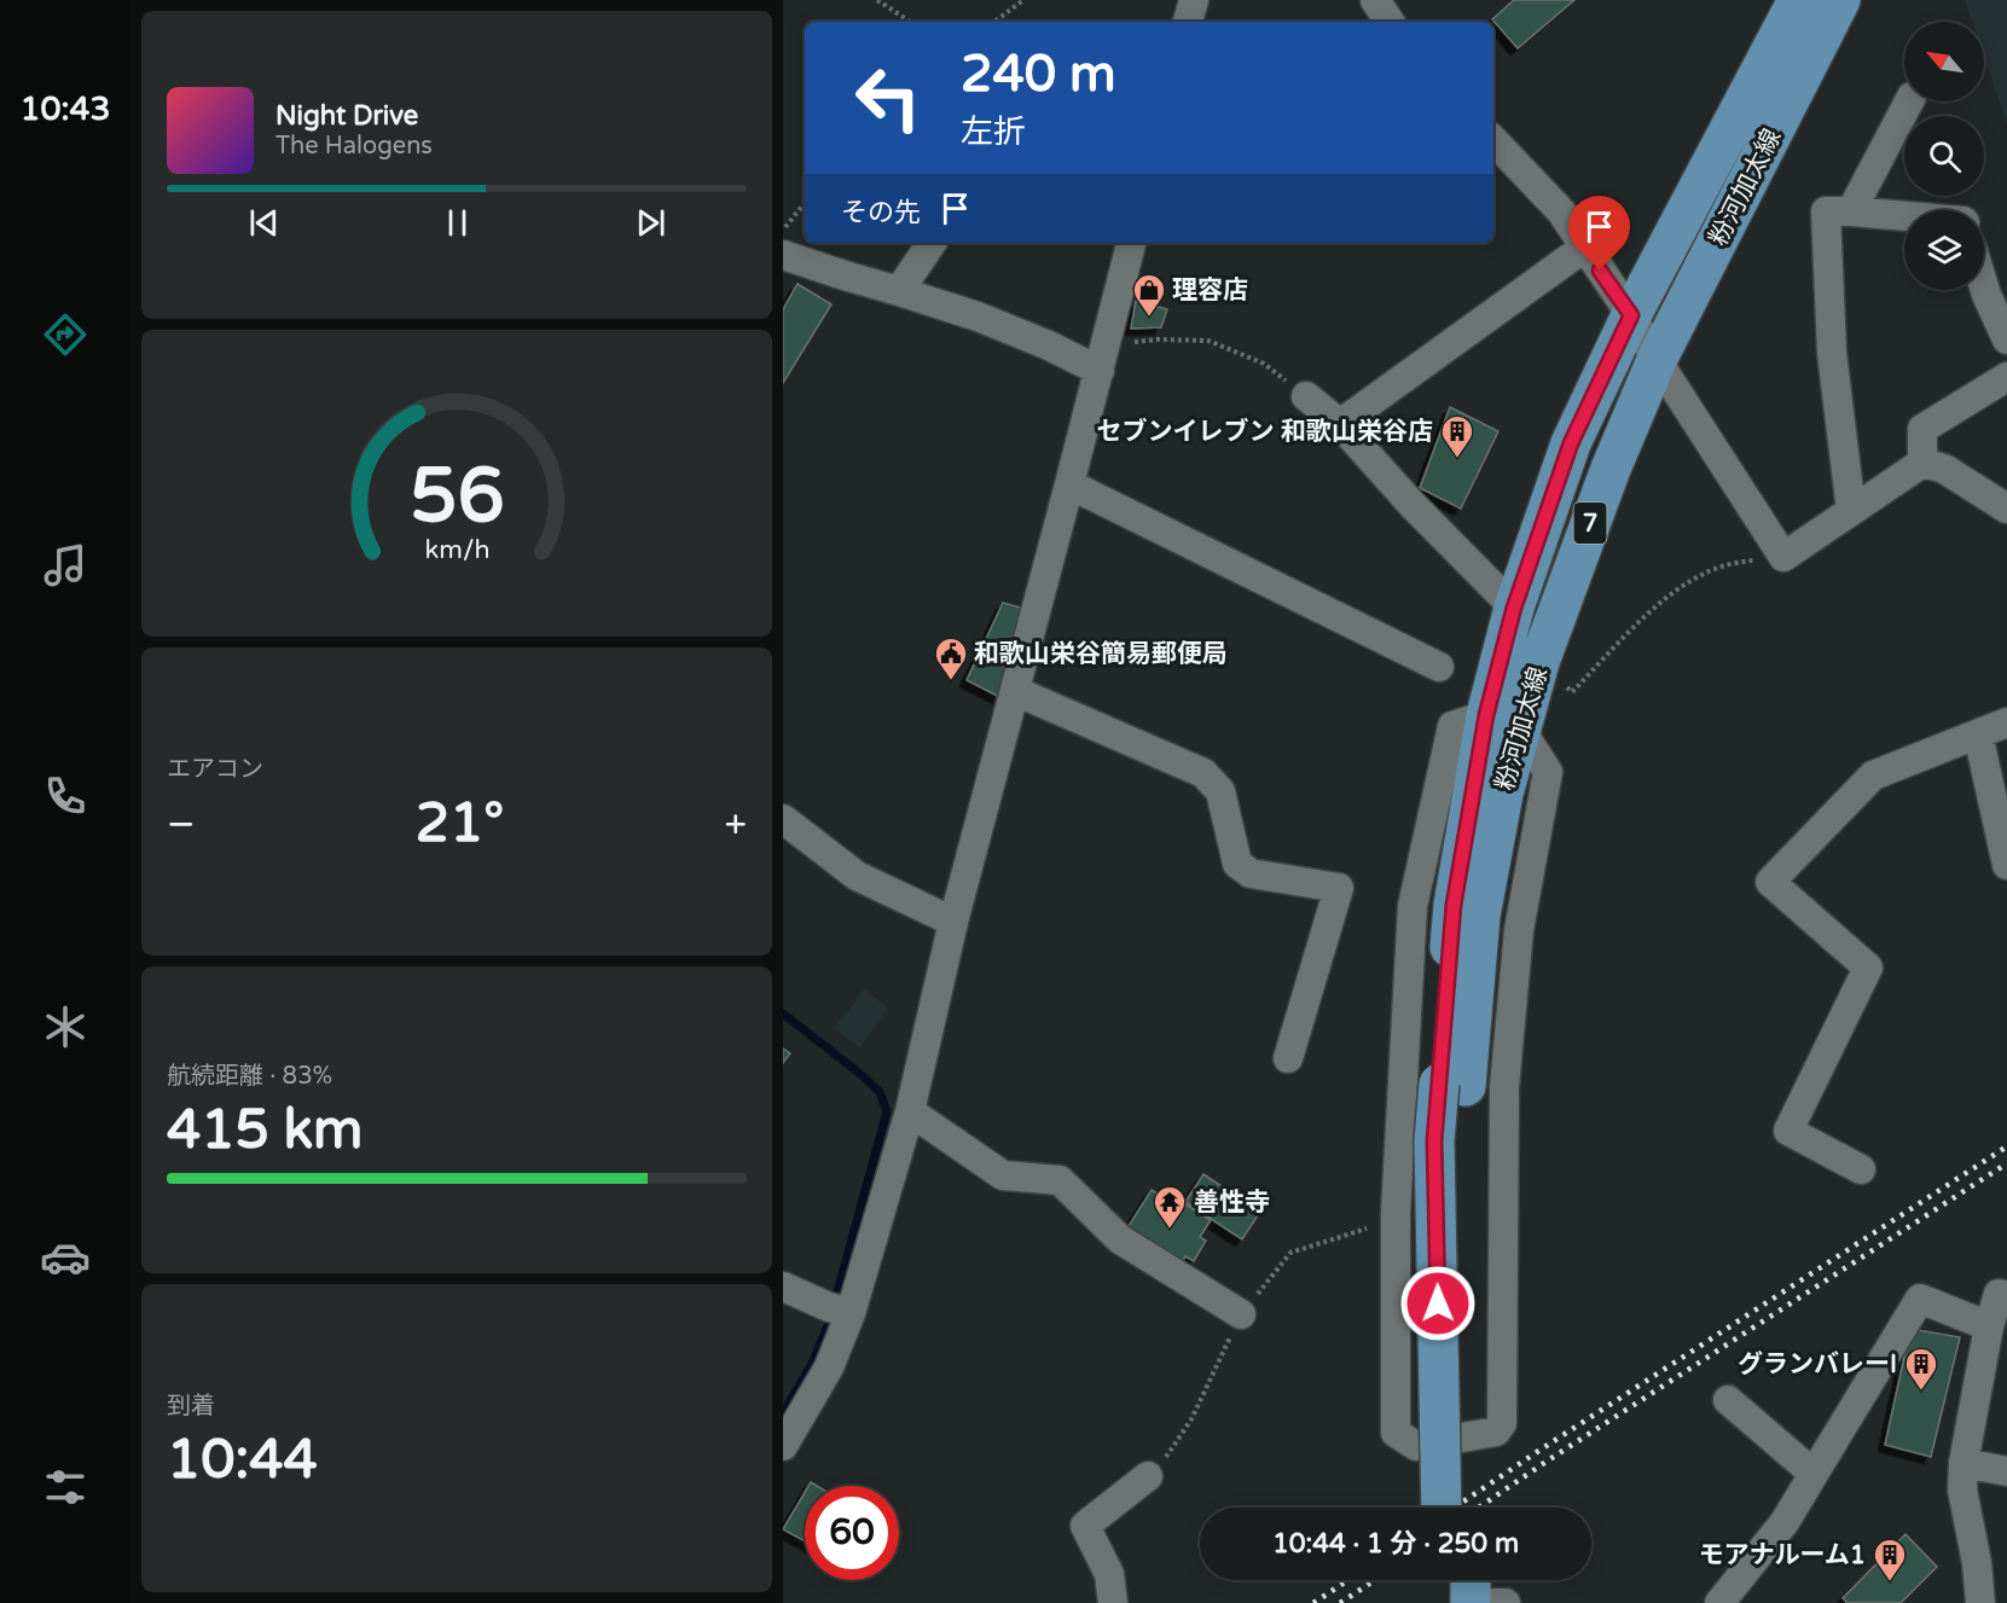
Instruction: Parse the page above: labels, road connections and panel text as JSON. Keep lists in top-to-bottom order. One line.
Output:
{"streets":{"main road":["粉河加太線","7"]},"places":{"shop":["理容店"],"building":["セブンイレブン 和歌山栄谷店","グランバレーI","モアナルーム1"],"public building":["和歌山栄谷簡易郵便局"],"temple":["善性寺"]},"north":"top left","page":{"tabs":"10:43","turn":["240 m","左折"],"song":["Night Drive","The Halogens"],"then":"その先","tile":["エアコン",["航続距離 · 83%","415 km"],["到着","10:44"]],"heat":["−","21°","+"],"limit":"60","trip":"10:44 · 1 分 · 250 m","gauge":["56","km/h"]}}
